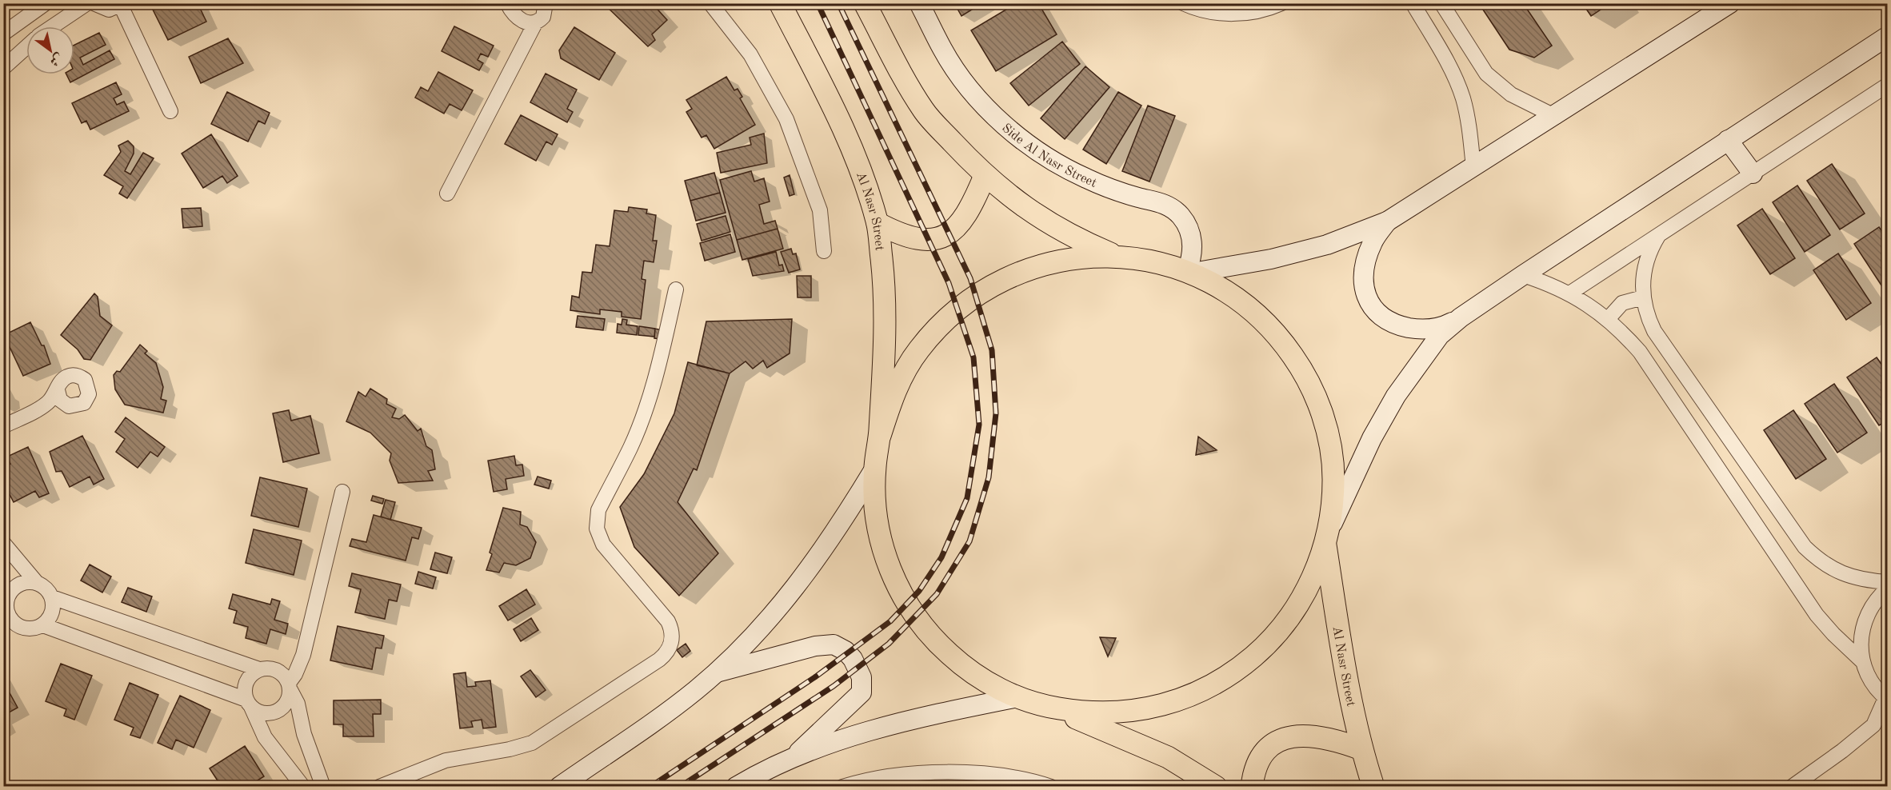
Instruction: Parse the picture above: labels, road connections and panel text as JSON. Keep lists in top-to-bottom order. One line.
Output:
{"streets":{"main road":["Al Nasr Street"],"street":["Side Al Nasr Street"]},"north":"bottom right"}
